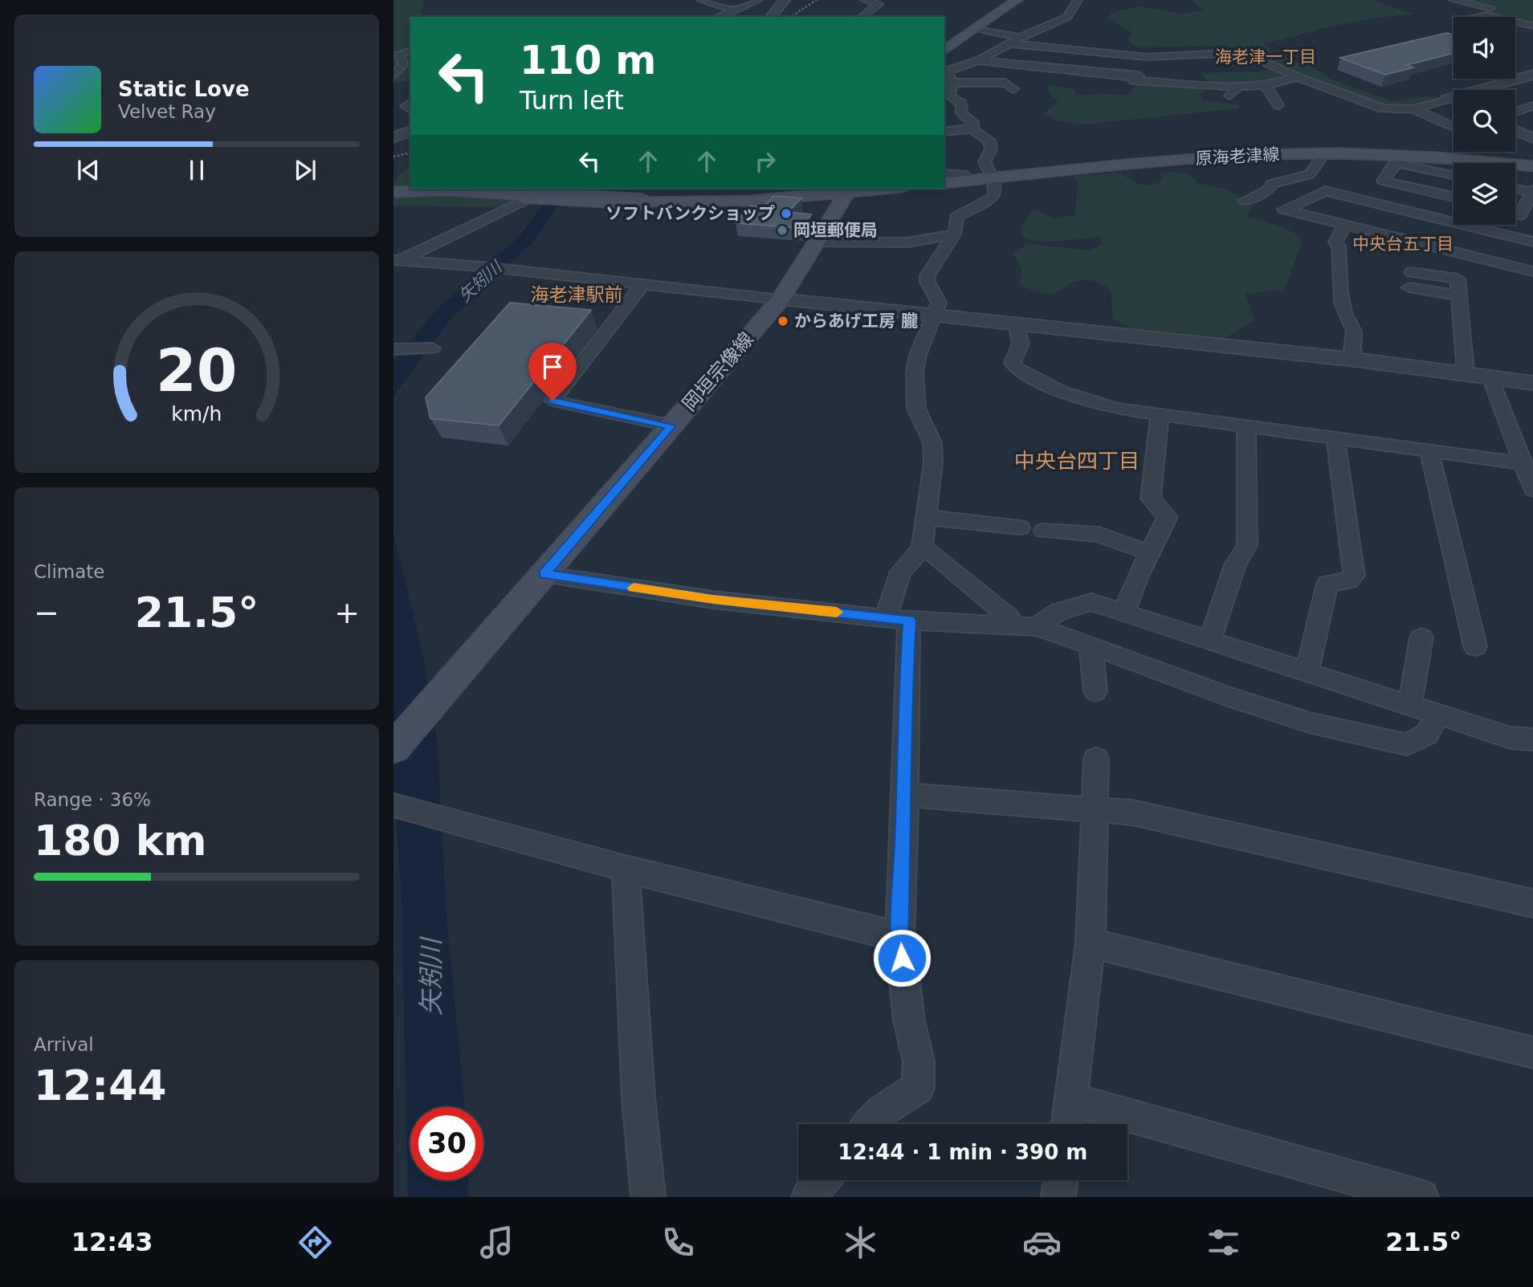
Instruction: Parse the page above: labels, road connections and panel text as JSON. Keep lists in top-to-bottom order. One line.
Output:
{"streets":{"main road":["原海老津線","岡垣宗像線"]},"districts":["海老津一丁目","中央台五丁目","海老津駅前","中央台四丁目"],"water":["矢矧川"],"places":["ソフトバンクショップ","岡垣郵便局","からあげ工房 朧"],"page":{"turn":["110 m","Turn left"],"song":["Static Love","Velvet Ray"],"tile":["Climate",["Range · 36%","180 km"],["Arrival","12:44"]],"heat":["−","21.5°","+"],"limit":"30","trip":"12:44 · 1 min · 390 m","tabs":["12:43","21.5°"],"gauge":["20","km/h"]}}
